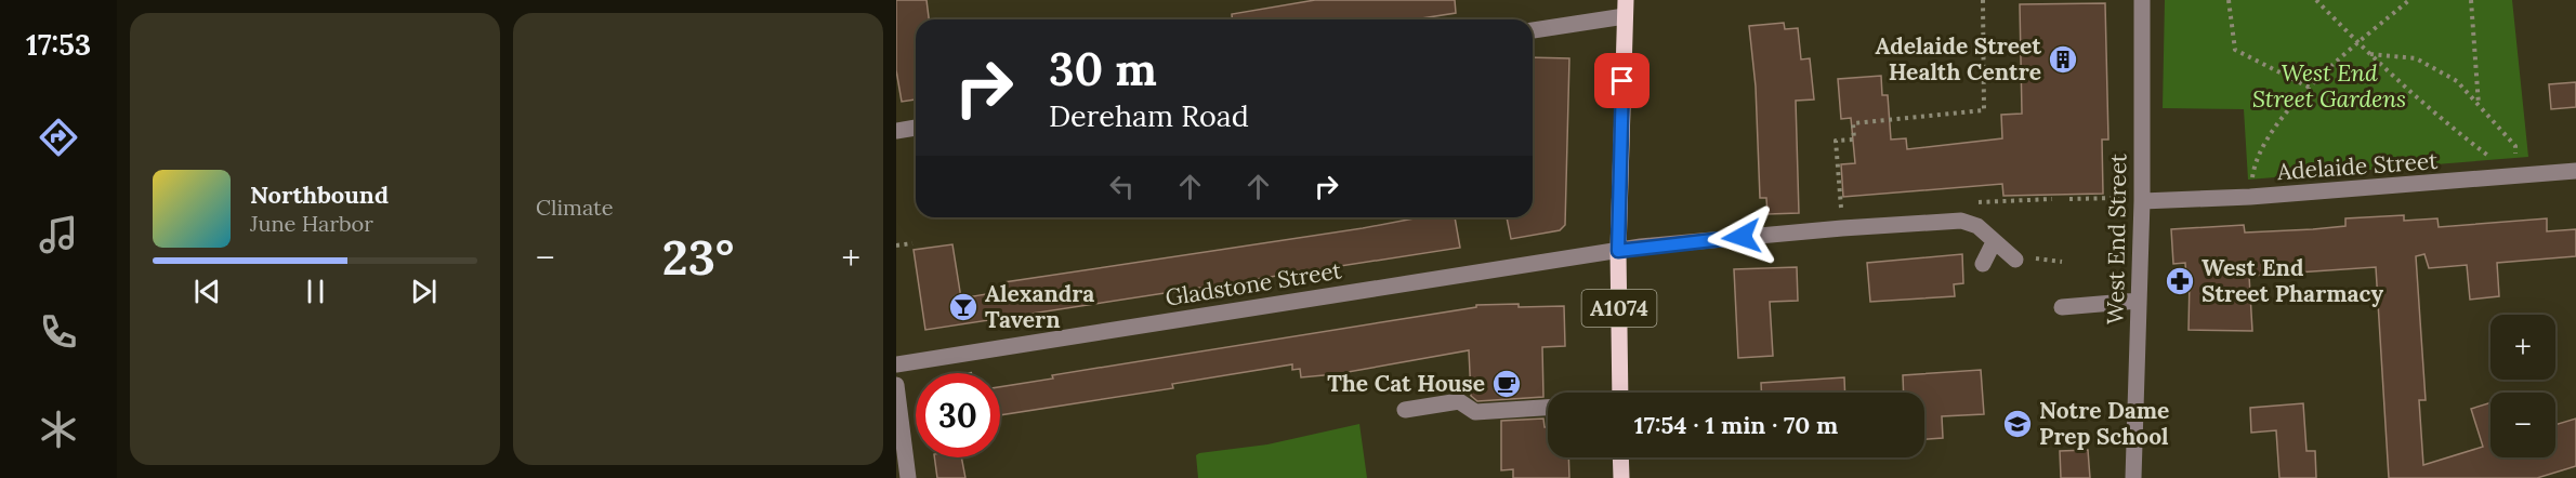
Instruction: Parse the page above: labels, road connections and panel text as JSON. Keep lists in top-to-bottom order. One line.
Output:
{"streets":{"main road":["A1074"],"street":["Adelaide Street","West End Street","Gladstone Street"]},"crossings":[["Adelaide Street","West End Street"],["Gladstone Street","A1074"]],"parks":["West End Street Gardens"],"places":{"building":["Adelaide Street Health Centre"],"pharmacy":["West End Street Pharmacy"],"bar":["Alexandra Tavern"],"cafe":["The Cat House"],"school or university":["Notre Dame Prep School"]},"page":{"tabs":"17:53","tile":"Climate","turn":["30 m","Dereham Road"],"song":["Northbound","June Harbor"],"heat":["−","23°","+"],"map_buttons":["+","−"],"limit":"30","trip":"17:54 · 1 min · 70 m"}}
